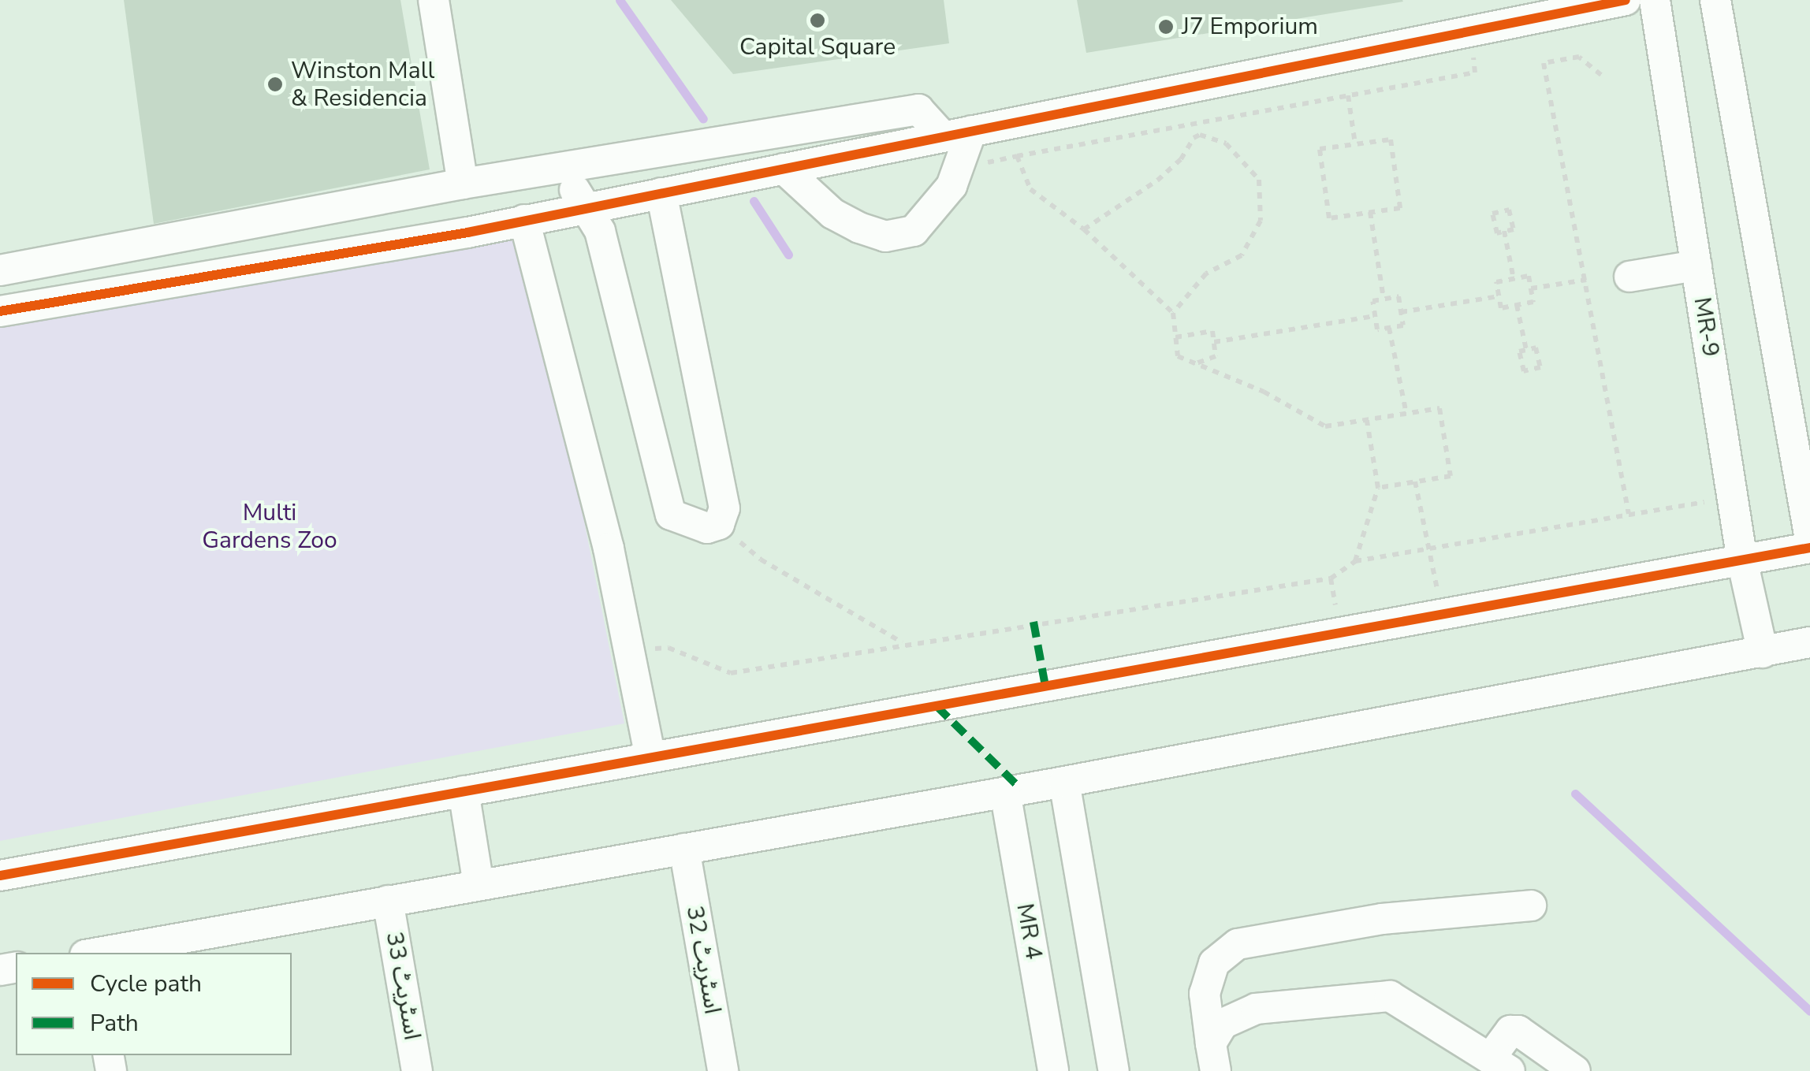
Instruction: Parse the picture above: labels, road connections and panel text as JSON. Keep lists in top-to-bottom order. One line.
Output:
{"streets":{"street":["MR-9","MR 4","اسٹریٹ 32","اسٹریٹ 33"]},"parks":["Multi Gardens Zoo"],"places":["Capital Square","J7 Emporium","Winston Mall & Residencia"],"legend":["Cycle path","Path"]}
